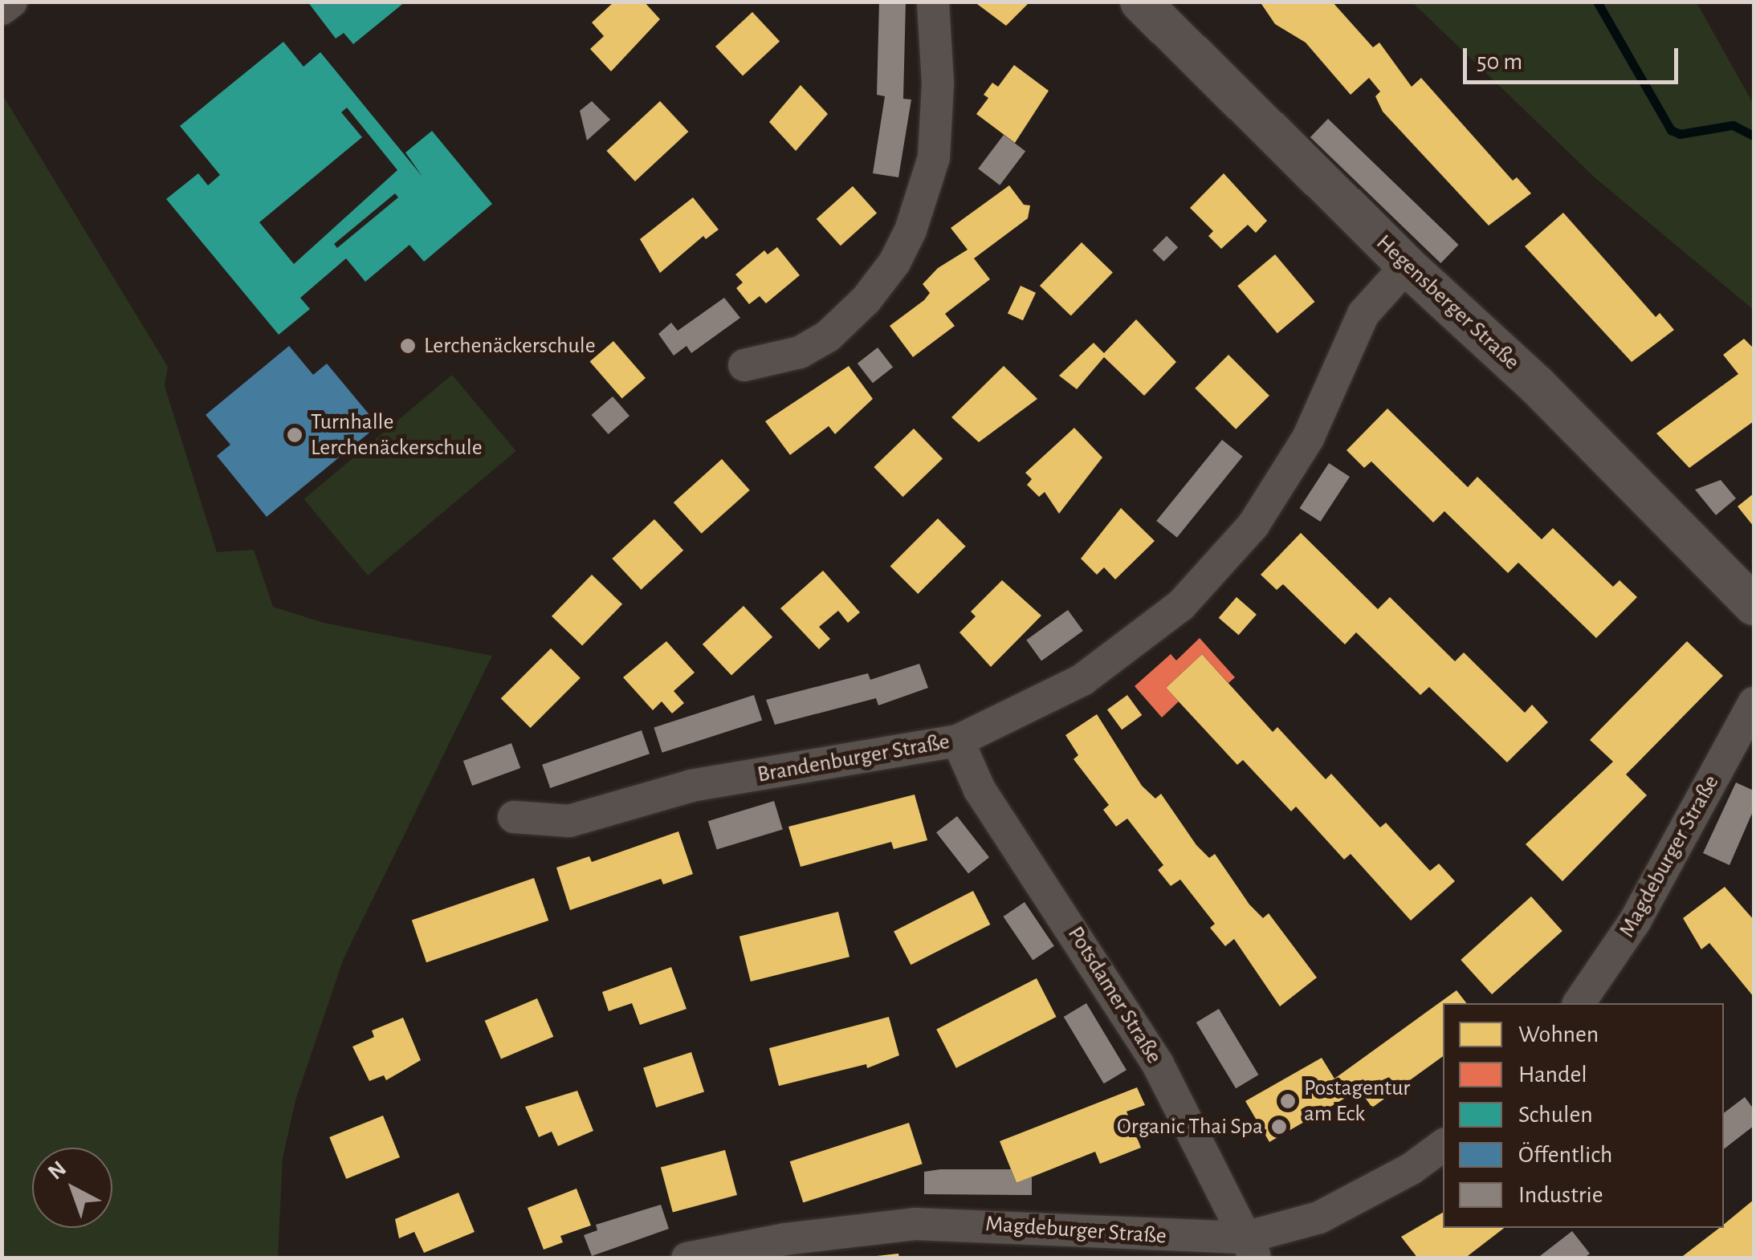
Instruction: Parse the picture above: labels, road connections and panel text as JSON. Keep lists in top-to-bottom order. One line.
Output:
{"streets":{"street":["Hegensberger Straße","Brandenburger Straße","Magdeburger Straße","Potsdamer Straße"]},"crossings":[["Hegensberger Straße","Brandenburger Straße"],["Brandenburger Straße","Potsdamer Straße"],["Magdeburger Straße","Potsdamer Straße"]],"places":["Lerchenäckerschule","Turnhalle Lerchenäckerschule","Postagentur am Eck","Organic Thai Spa"],"legend":["Wohnen","Handel","Schulen","Öffentlich","Industrie"],"scale_bar":"50 m","north":"top left"}
